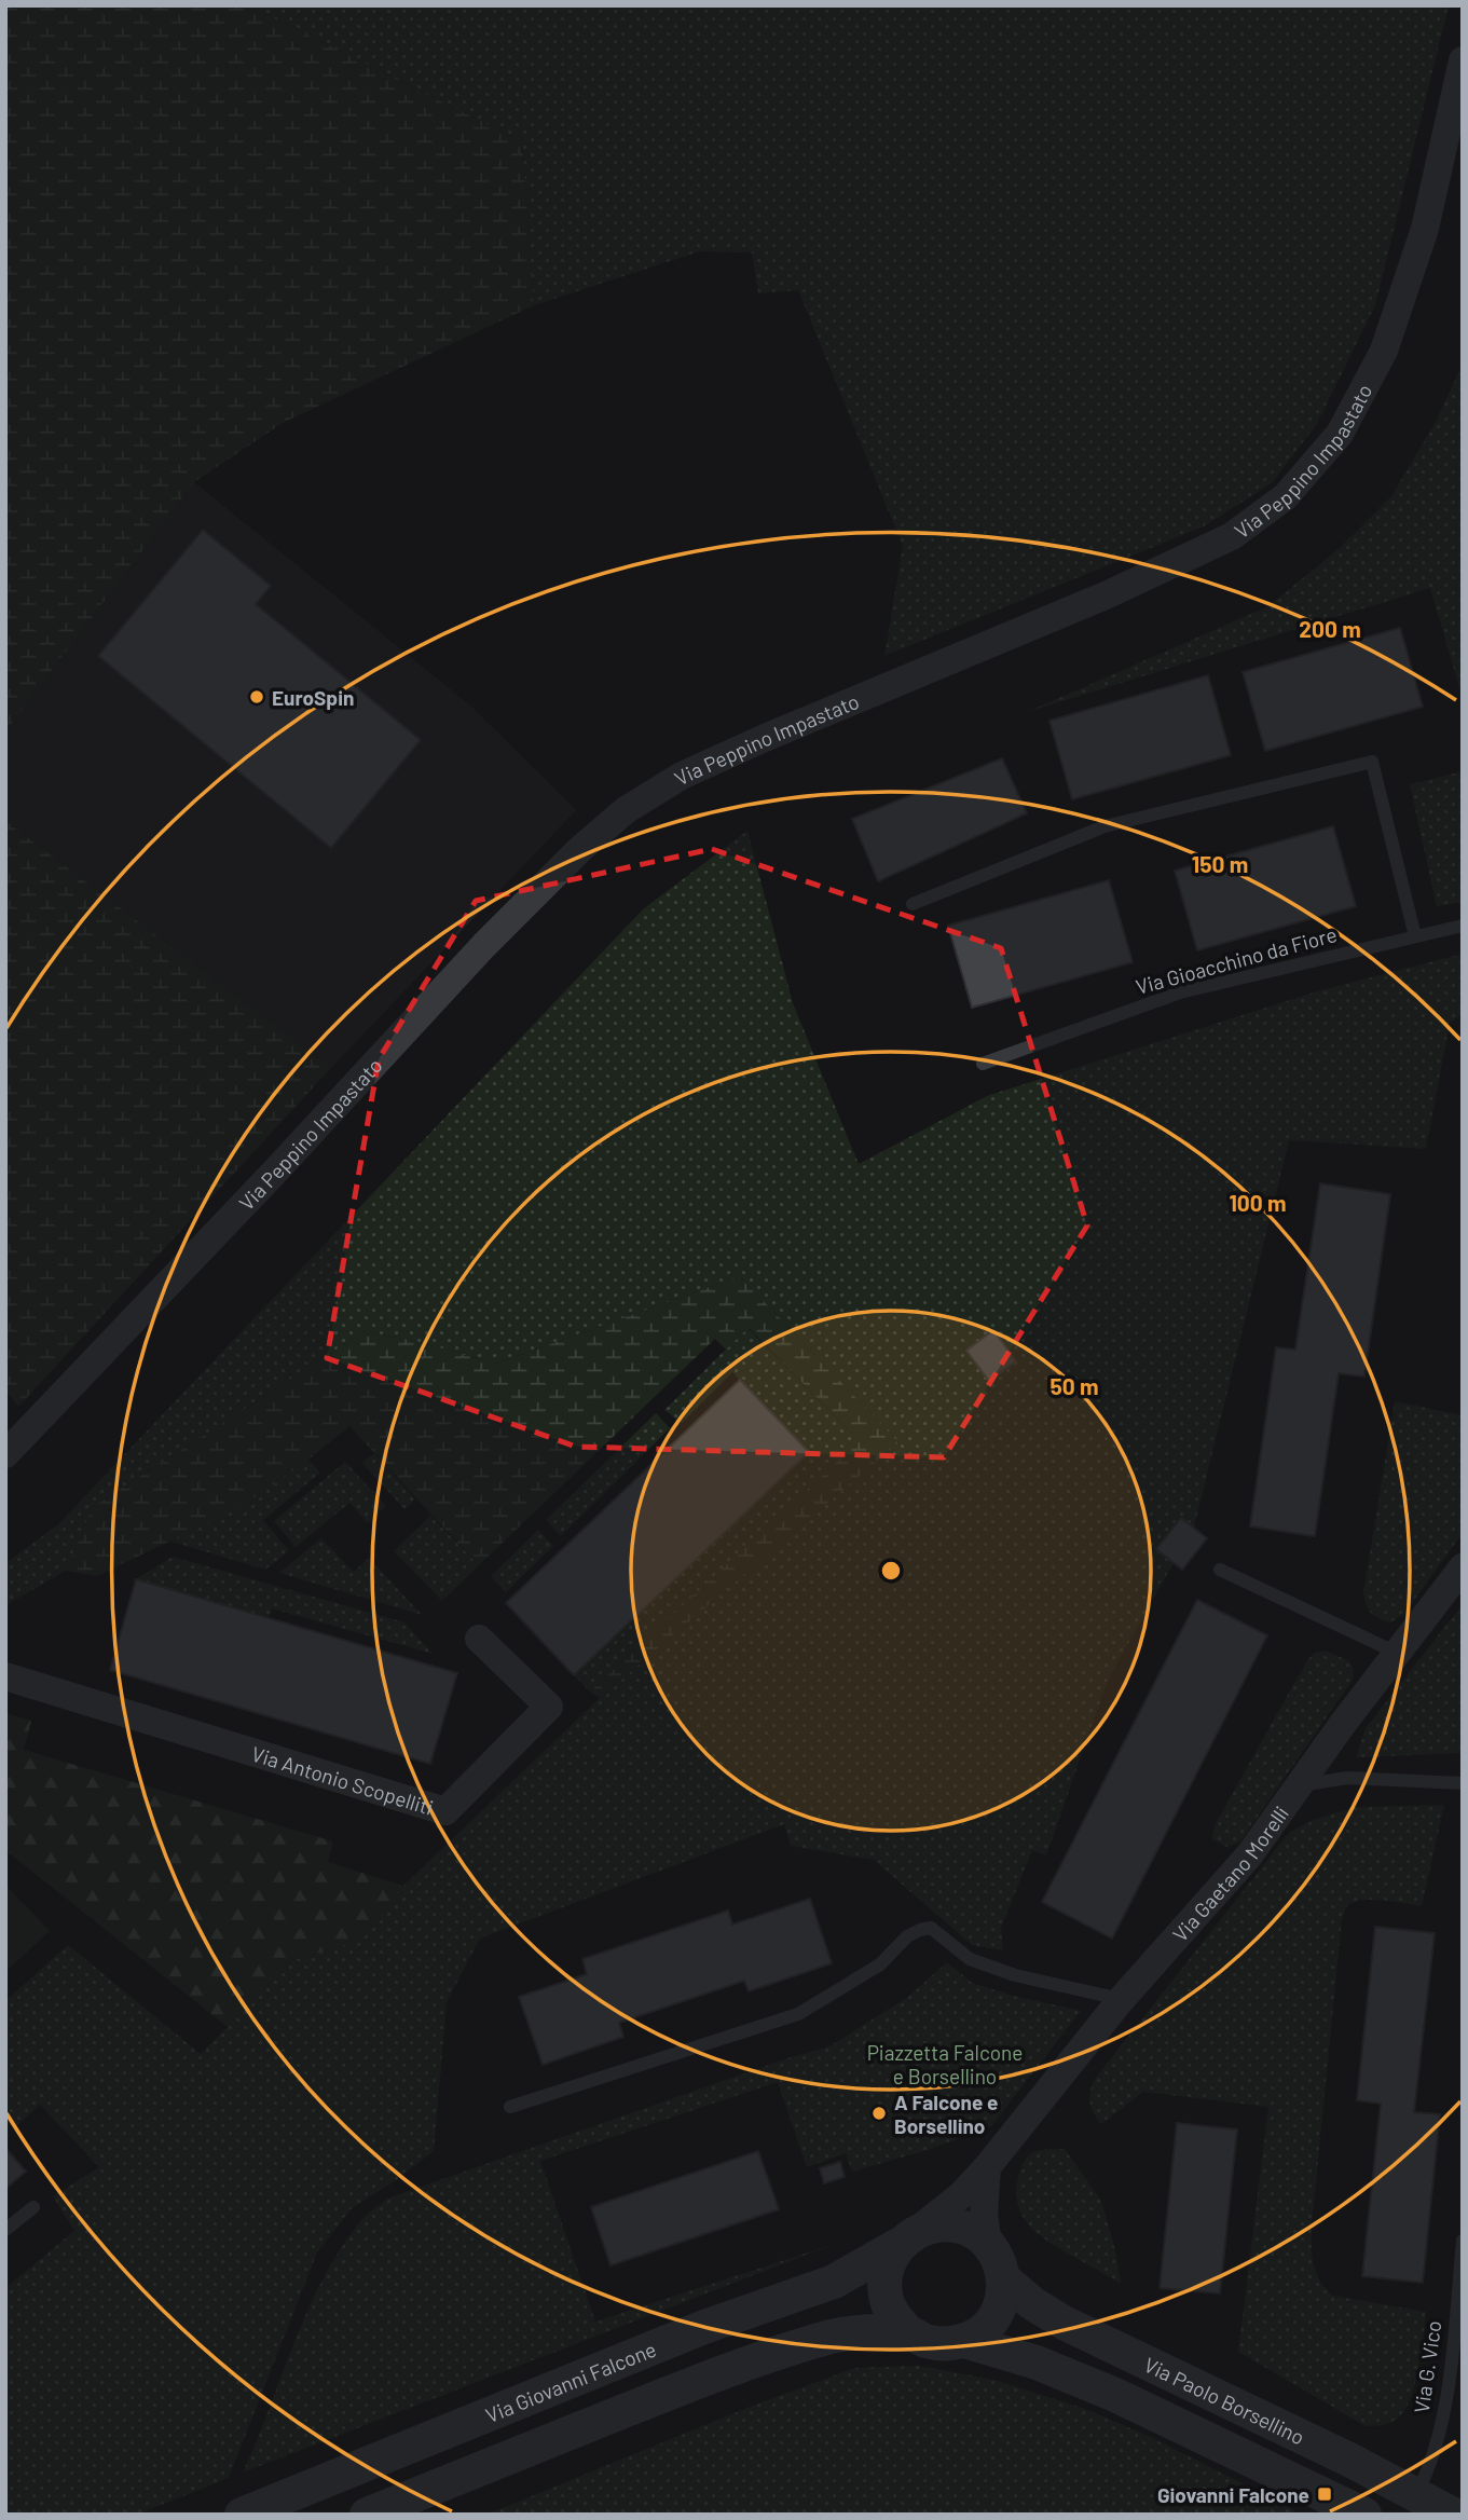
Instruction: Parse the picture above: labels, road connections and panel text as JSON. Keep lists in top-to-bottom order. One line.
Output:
{"streets":{"street":["Via Peppino Impastato","Via Antonio Scopelliti","Via Gaetano Morelli","Via Giovanni Falcone","Via Paolo Borsellino"],"lane":["Via Gioacchino da Fiore","Via G. Vico"]},"crossings":[["Via Gaetano Morelli","Via Giovanni Falcone"],["Via Gaetano Morelli","Via Paolo Borsellino"],["Via G. Vico","Via Paolo Borsellino"],["Via Giovanni Falcone","Via Paolo Borsellino"]],"parks":["Piazzetta Falcone e Borsellino"],"places":{"other":["EuroSpin","A Falcone e Borsellino"],"transit":["Giovanni Falcone"]},"rings":["200 m","150 m","100 m","50 m"]}
